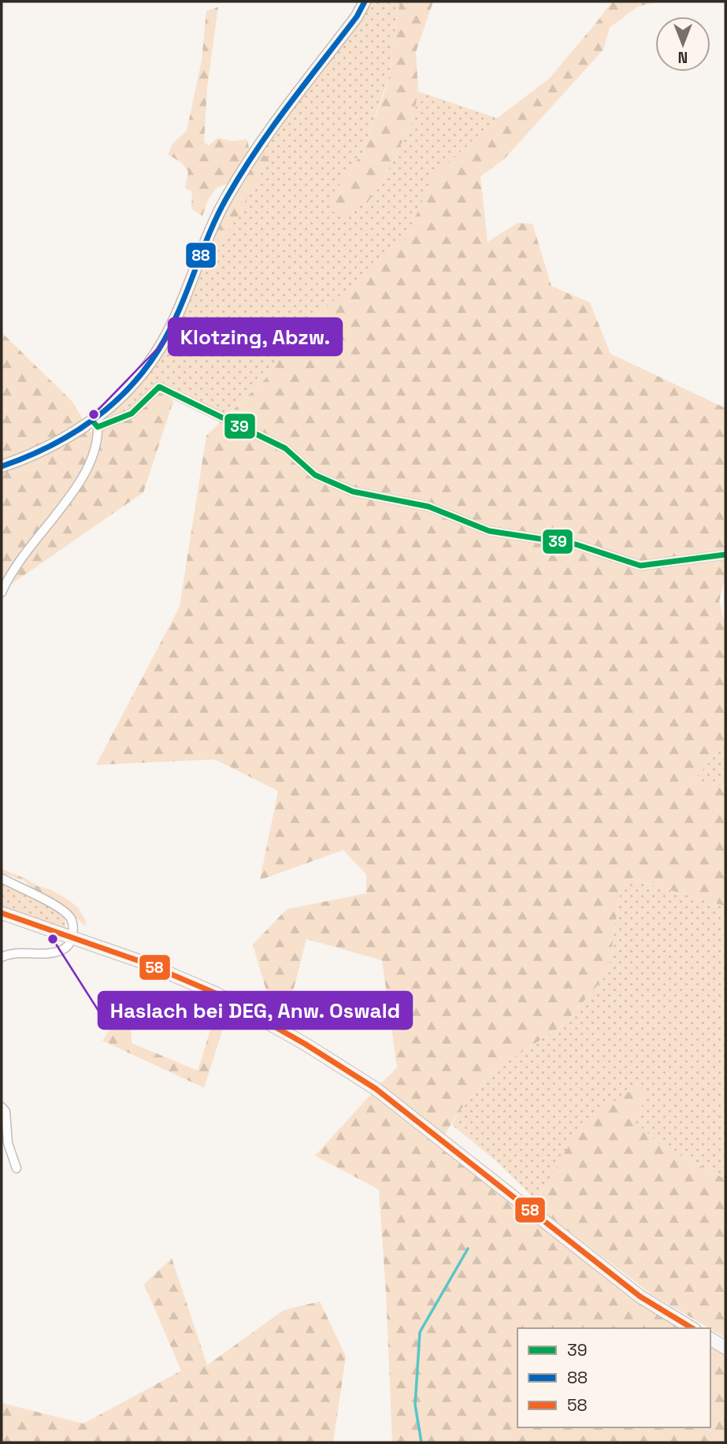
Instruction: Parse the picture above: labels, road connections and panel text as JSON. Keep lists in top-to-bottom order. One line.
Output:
{"places":["Klotzing, Abzw.","Haslach bei DEG, Anw. Oswald"],"lines":["transit line 88","transit line 39","transit line 58"],"legend":["39","88","58"],"north":"bottom"}
